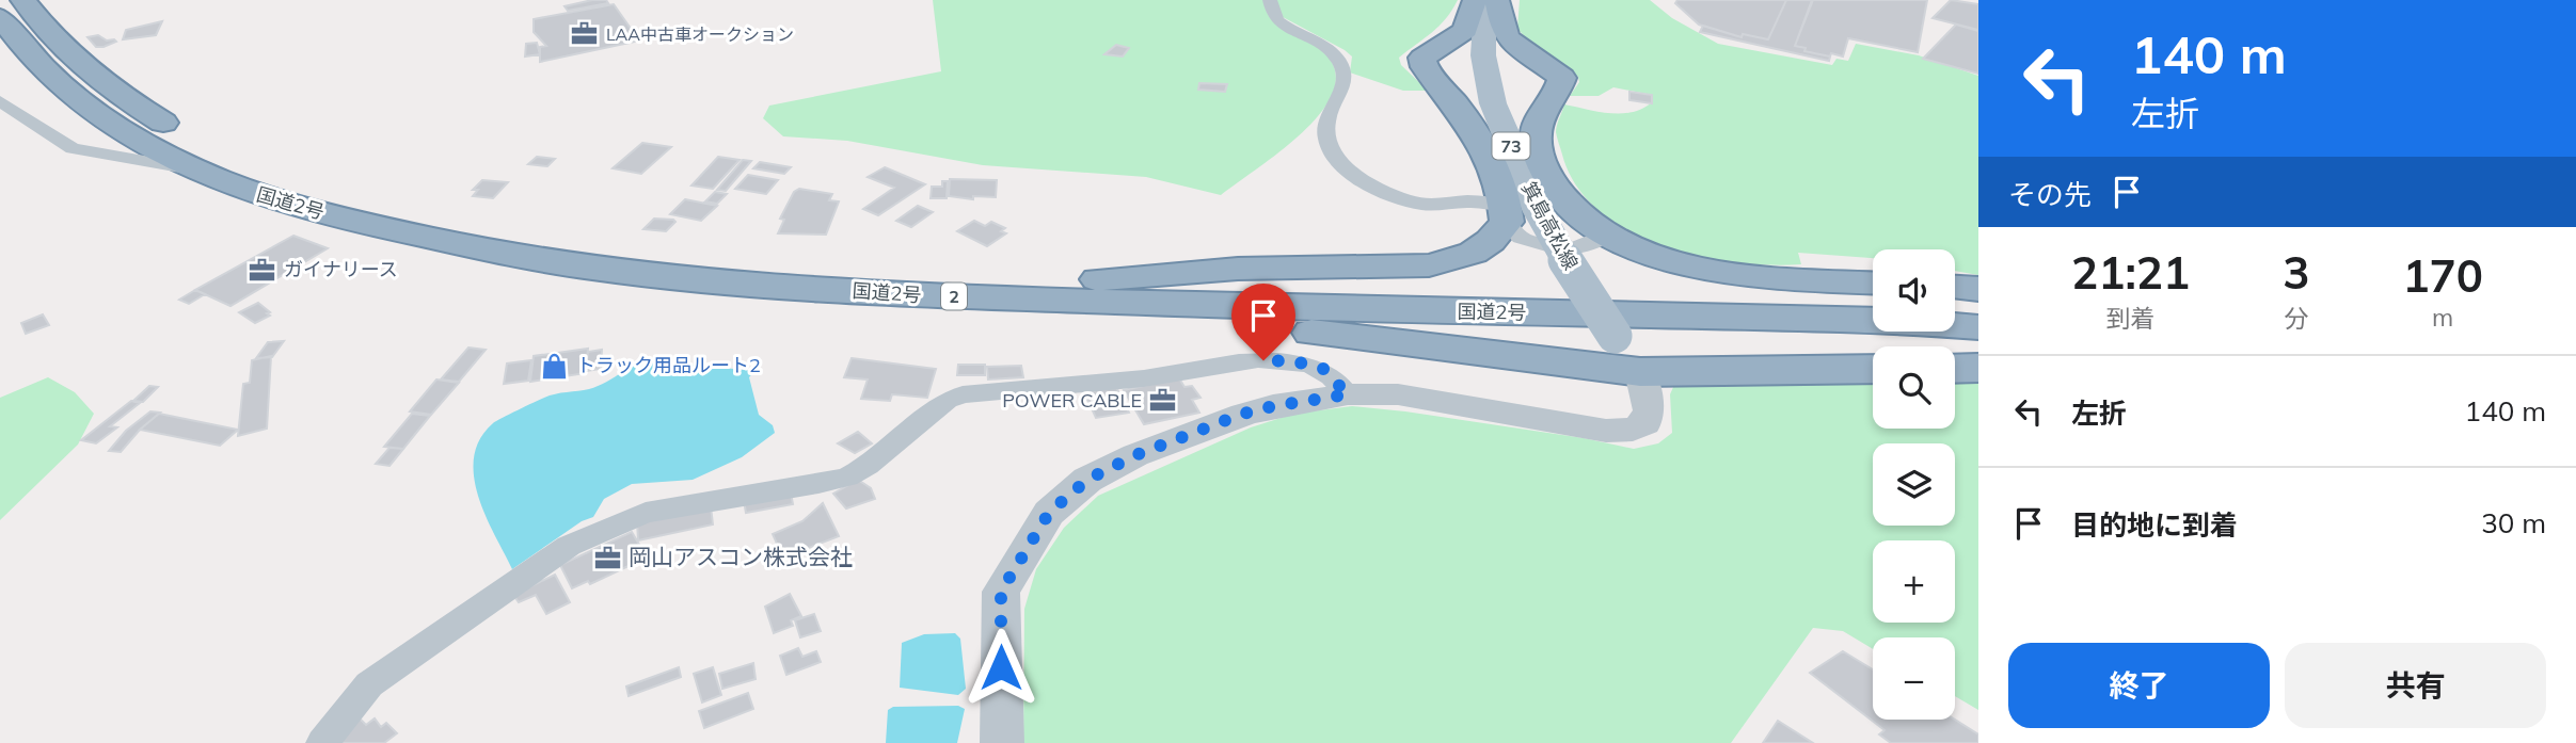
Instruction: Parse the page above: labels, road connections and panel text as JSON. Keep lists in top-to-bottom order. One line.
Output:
{"streets":{"highway":["国道2号","2"],"main road":["73","箕島高松線"]},"places":{"office":["LAA中古車オークション","ガイナリース","POWER CABLE","岡山アスコン株式会社"],"shop":["トラック用品ルート2"]},"page":{"turn":["140 m","左折"],"then":"その先","eta":["21:21","到着","3","分","170","m"],"map_buttons":["+","−"],"list":[{"name":"左折","value":"140 m"},{"name":"目的地に到着","value":"30 m"}],"buttons":["終了","共有"]}}
